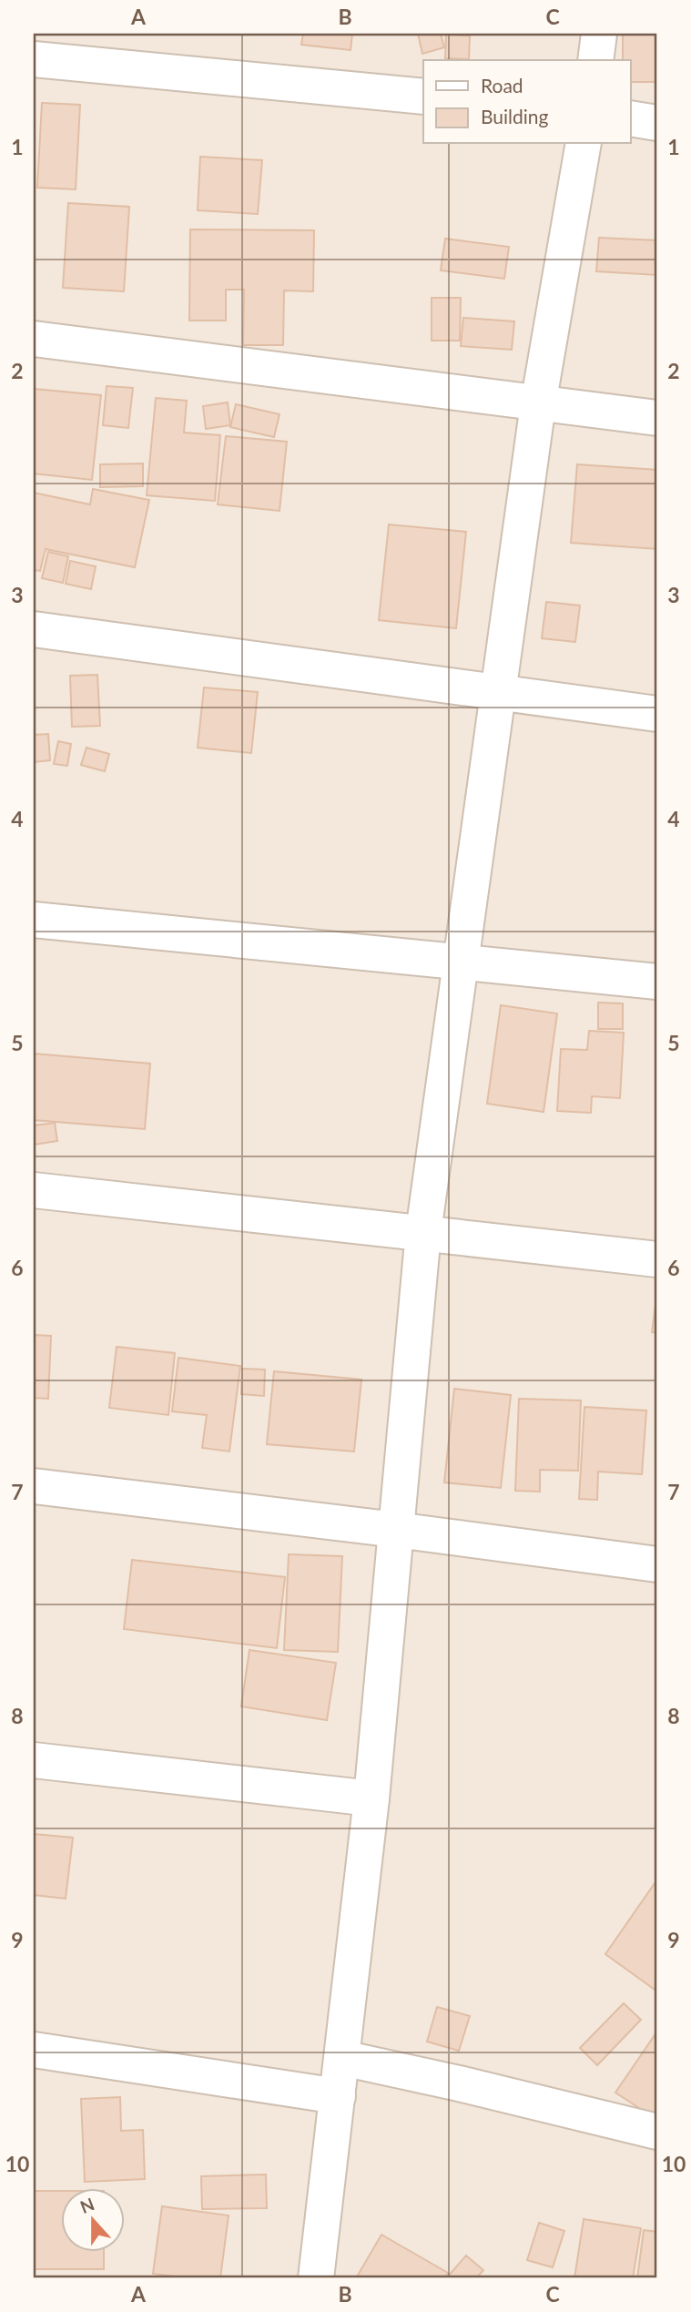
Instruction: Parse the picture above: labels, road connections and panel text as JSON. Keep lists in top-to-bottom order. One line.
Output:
{"legend":["Road","Building"],"north":"top","grid":{"columns":["A","B","C"],"rows":["1","2","3","4","5","6","7","8","9","10"]}}
